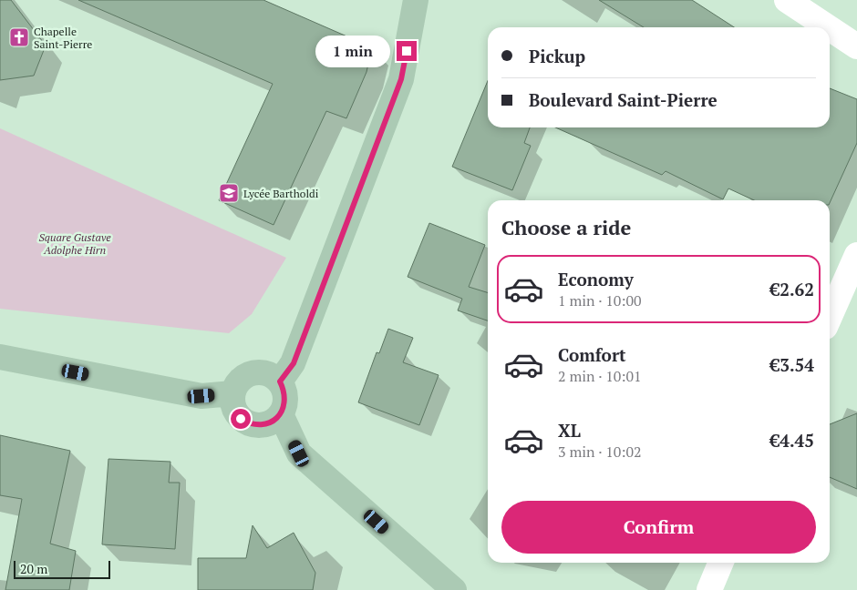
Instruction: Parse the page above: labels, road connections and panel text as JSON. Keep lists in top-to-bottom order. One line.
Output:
{"parks":["Square Gustave Adolphe Hirn"],"places":{"church":["Chapelle Saint-Pierre"],"school or university":["Lycée Bartholdi"]},"scale_bar":"20 m","page":{"banner":["Pickup","Boulevard Saint-Pierre"],"bubble":"1 min","heading":"Choose a ride","list":[{"name":"Economy","note":"1 min · 10:00","value":"€2.62"},{"name":"Comfort","note":"2 min · 10:01","value":"€3.54"},{"name":"XL","note":"3 min · 10:02","value":"€4.45"}],"buttons":"Confirm","scale":"20 m"}}
